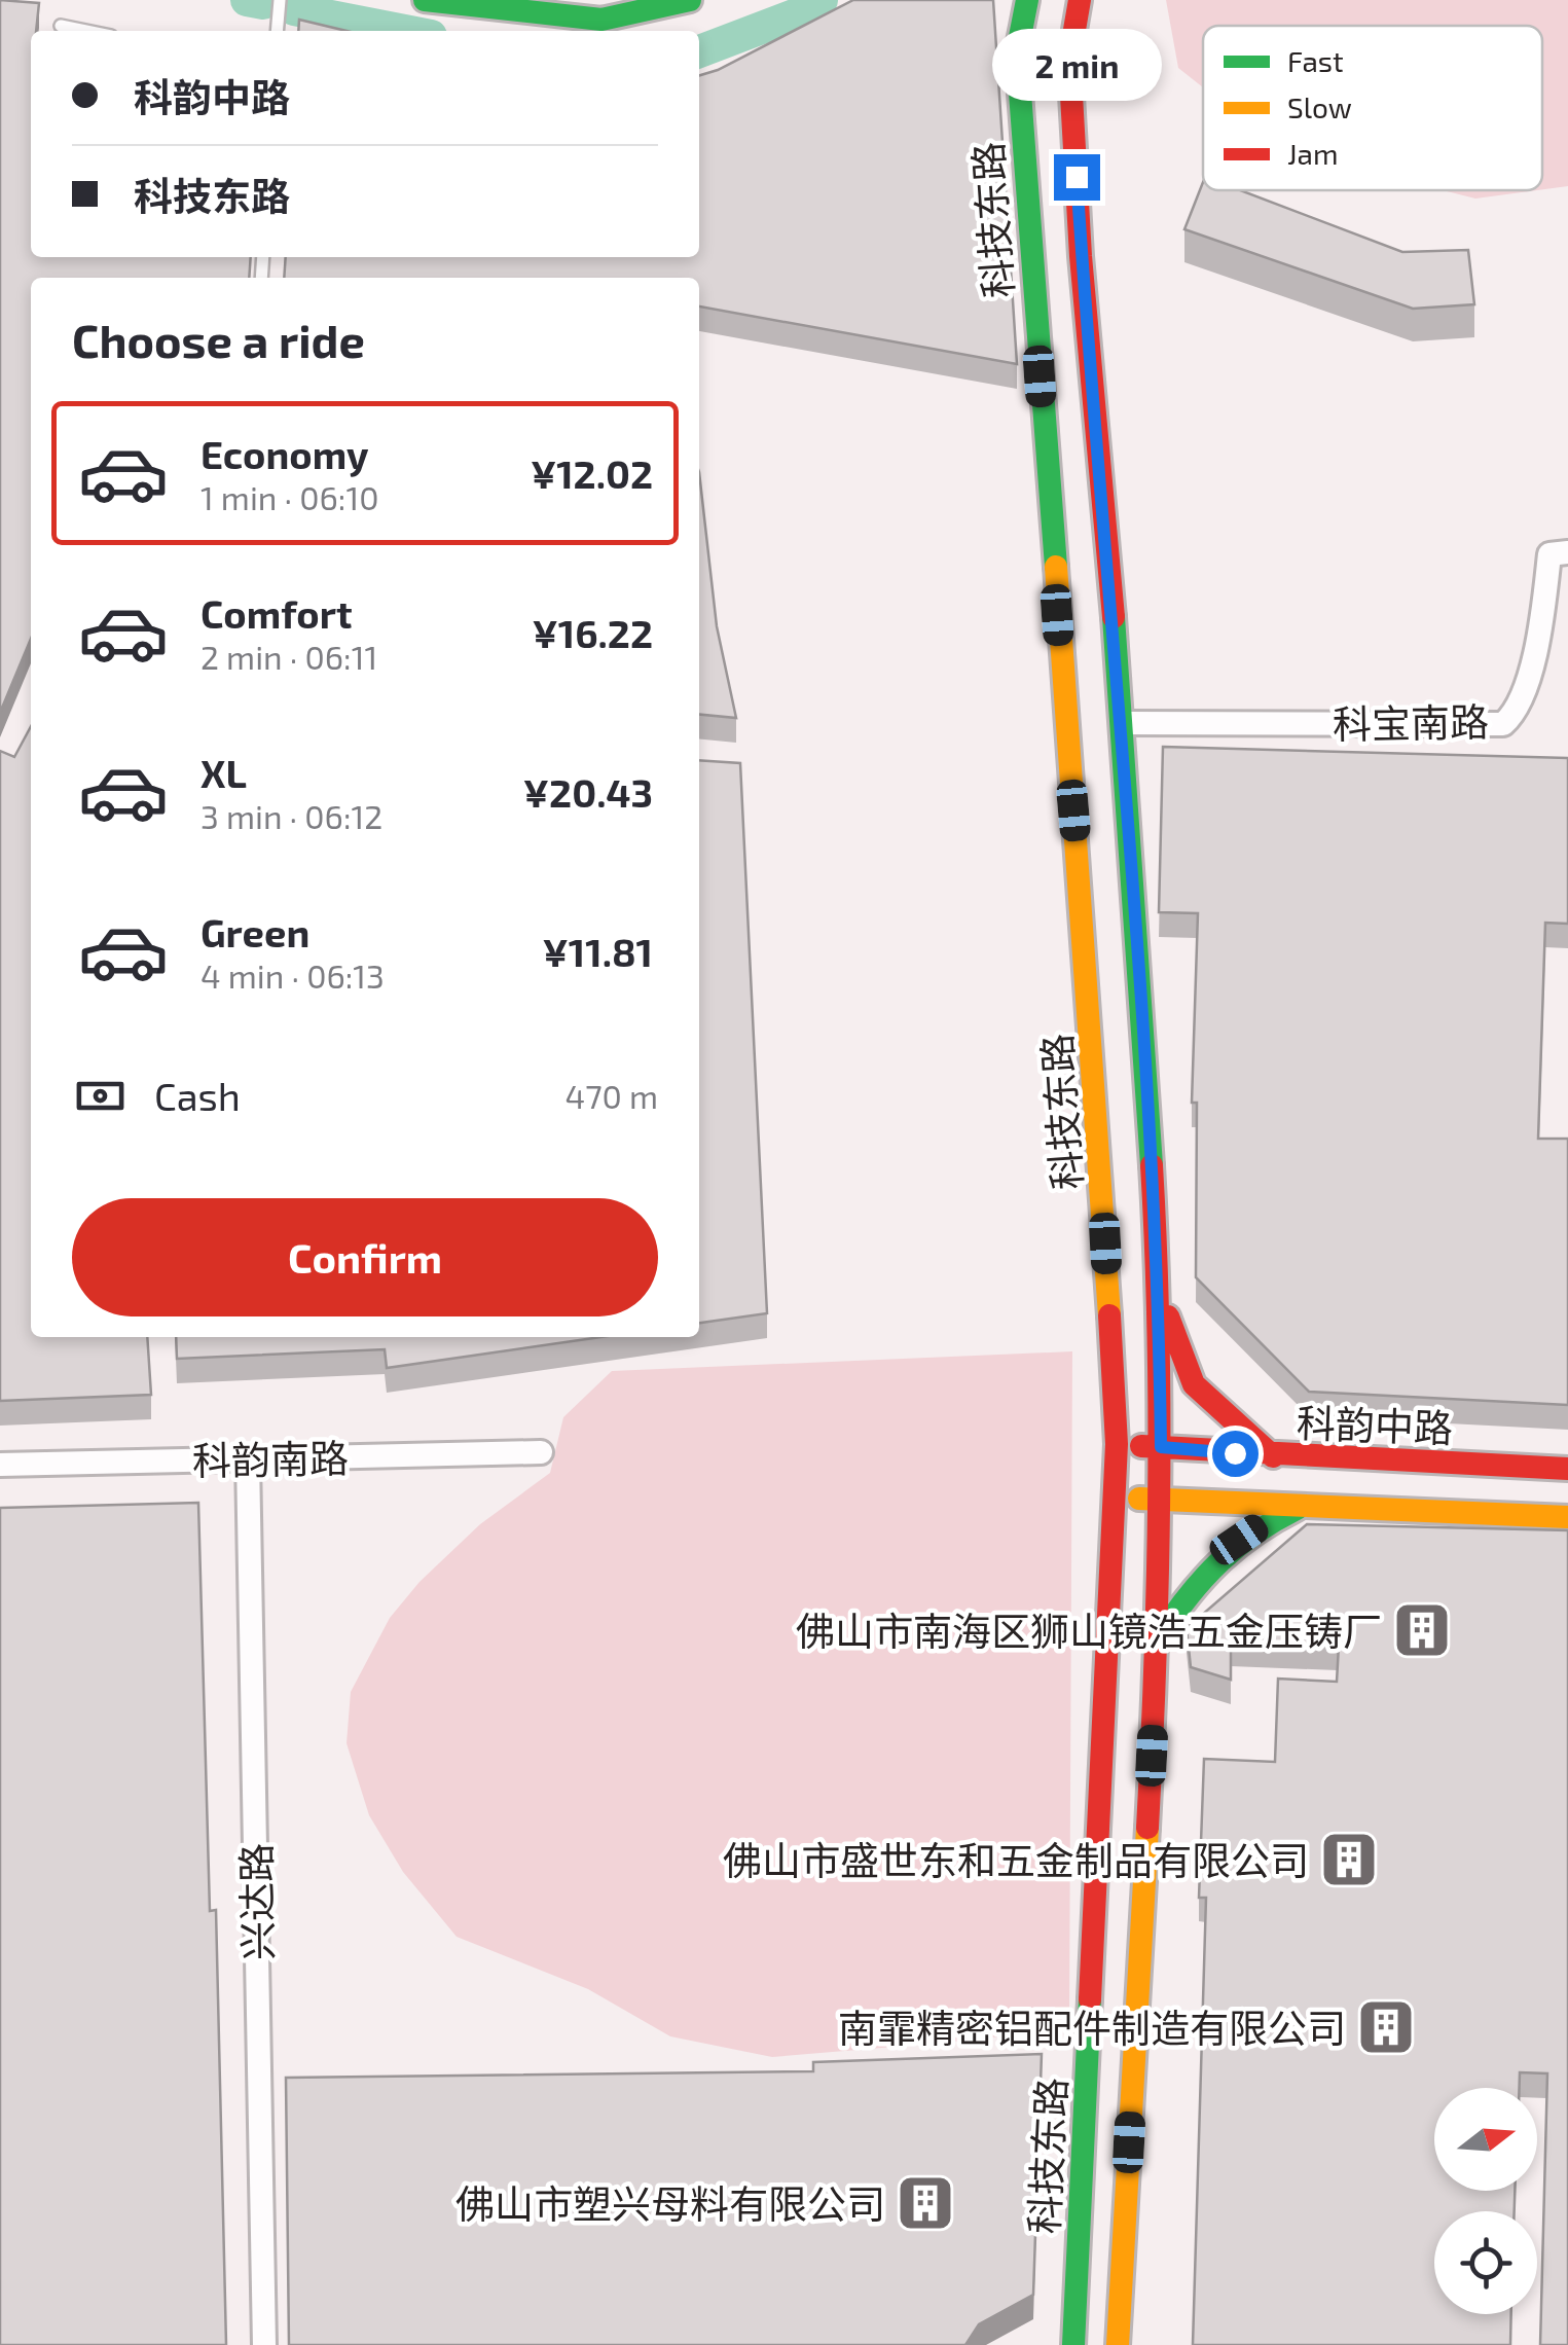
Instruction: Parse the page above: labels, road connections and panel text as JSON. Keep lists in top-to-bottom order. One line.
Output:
{"streets":{"main road":["科技东路","科韵中路"],"street":["科宝南路","科韵南路","兴达路"]},"crossings":[["科技东路","科韵中路"],["科韵南路","兴达路"]],"places":{"building":["佛山市南海区狮山镜浩五金压铸厂","佛山市盛世东和五金制品有限公司","南霏精密铝配件制造有限公司","佛山市塑兴母料有限公司"]},"legend":["Fast","Slow","Jam"],"north":"right","page":{"bubble":"2 min","banner":["科韵中路","科技东路"],"heading":"Choose a ride","list":[{"name":"Economy","note":"1 min · 06:10","value":"¥12.02"},{"name":"Comfort","note":"2 min · 06:11","value":"¥16.22"},{"name":"XL","note":"3 min · 06:12","value":"¥20.43"},{"name":"Green","note":"4 min · 06:13","value":"¥11.81"}],"pay":["Cash","470 m"],"buttons":"Confirm"}}
